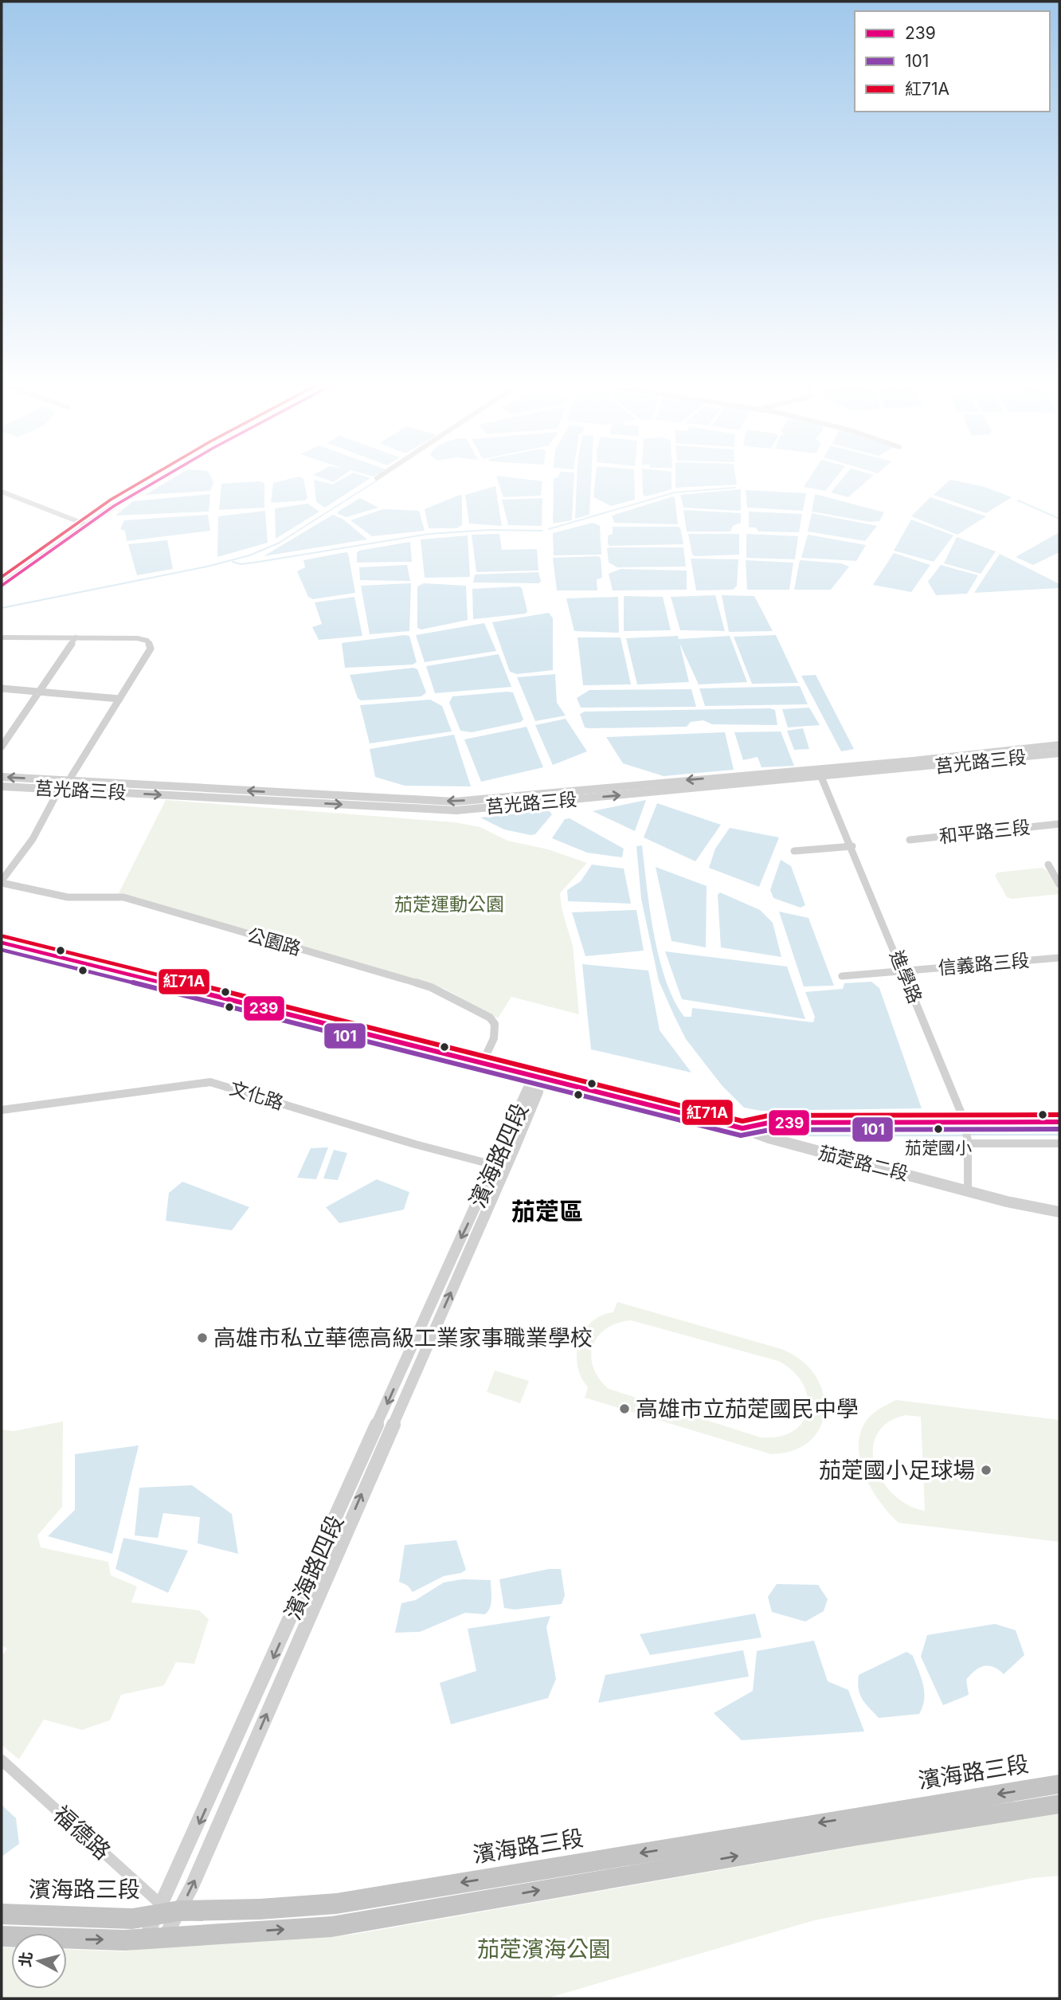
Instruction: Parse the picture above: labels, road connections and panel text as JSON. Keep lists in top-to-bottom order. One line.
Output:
{"streets":{"main road":["濱海路三段"],"street":["莒光路三段","和平路三段","公園路","信義路三段","進學路","文化路","濱海路四段","茄萣路二段","福德路"]},"crossings":[["莒光路三段","進學路"],["公園路","茄萣路二段"],["信義路三段","進學路"],["進學路","茄萣路二段"],["文化路","濱海路四段"],["濱海路四段","茄萣路二段"],["濱海路四段","濱海路三段"],["濱海路四段","福德路"],["濱海路三段","福德路"]],"districts":["茄萣區"],"parks":["茄萣運動公園","茄萣濱海公園"],"places":["茄萣國小","高雄市私立華德高級工業家事職業學校","高雄市立茄萣國民中學","茄萣國小足球場"],"lines":["transit line 239","transit line 紅71A","transit line 101"],"legend":["239","101","紅71A"],"north":"left"}
